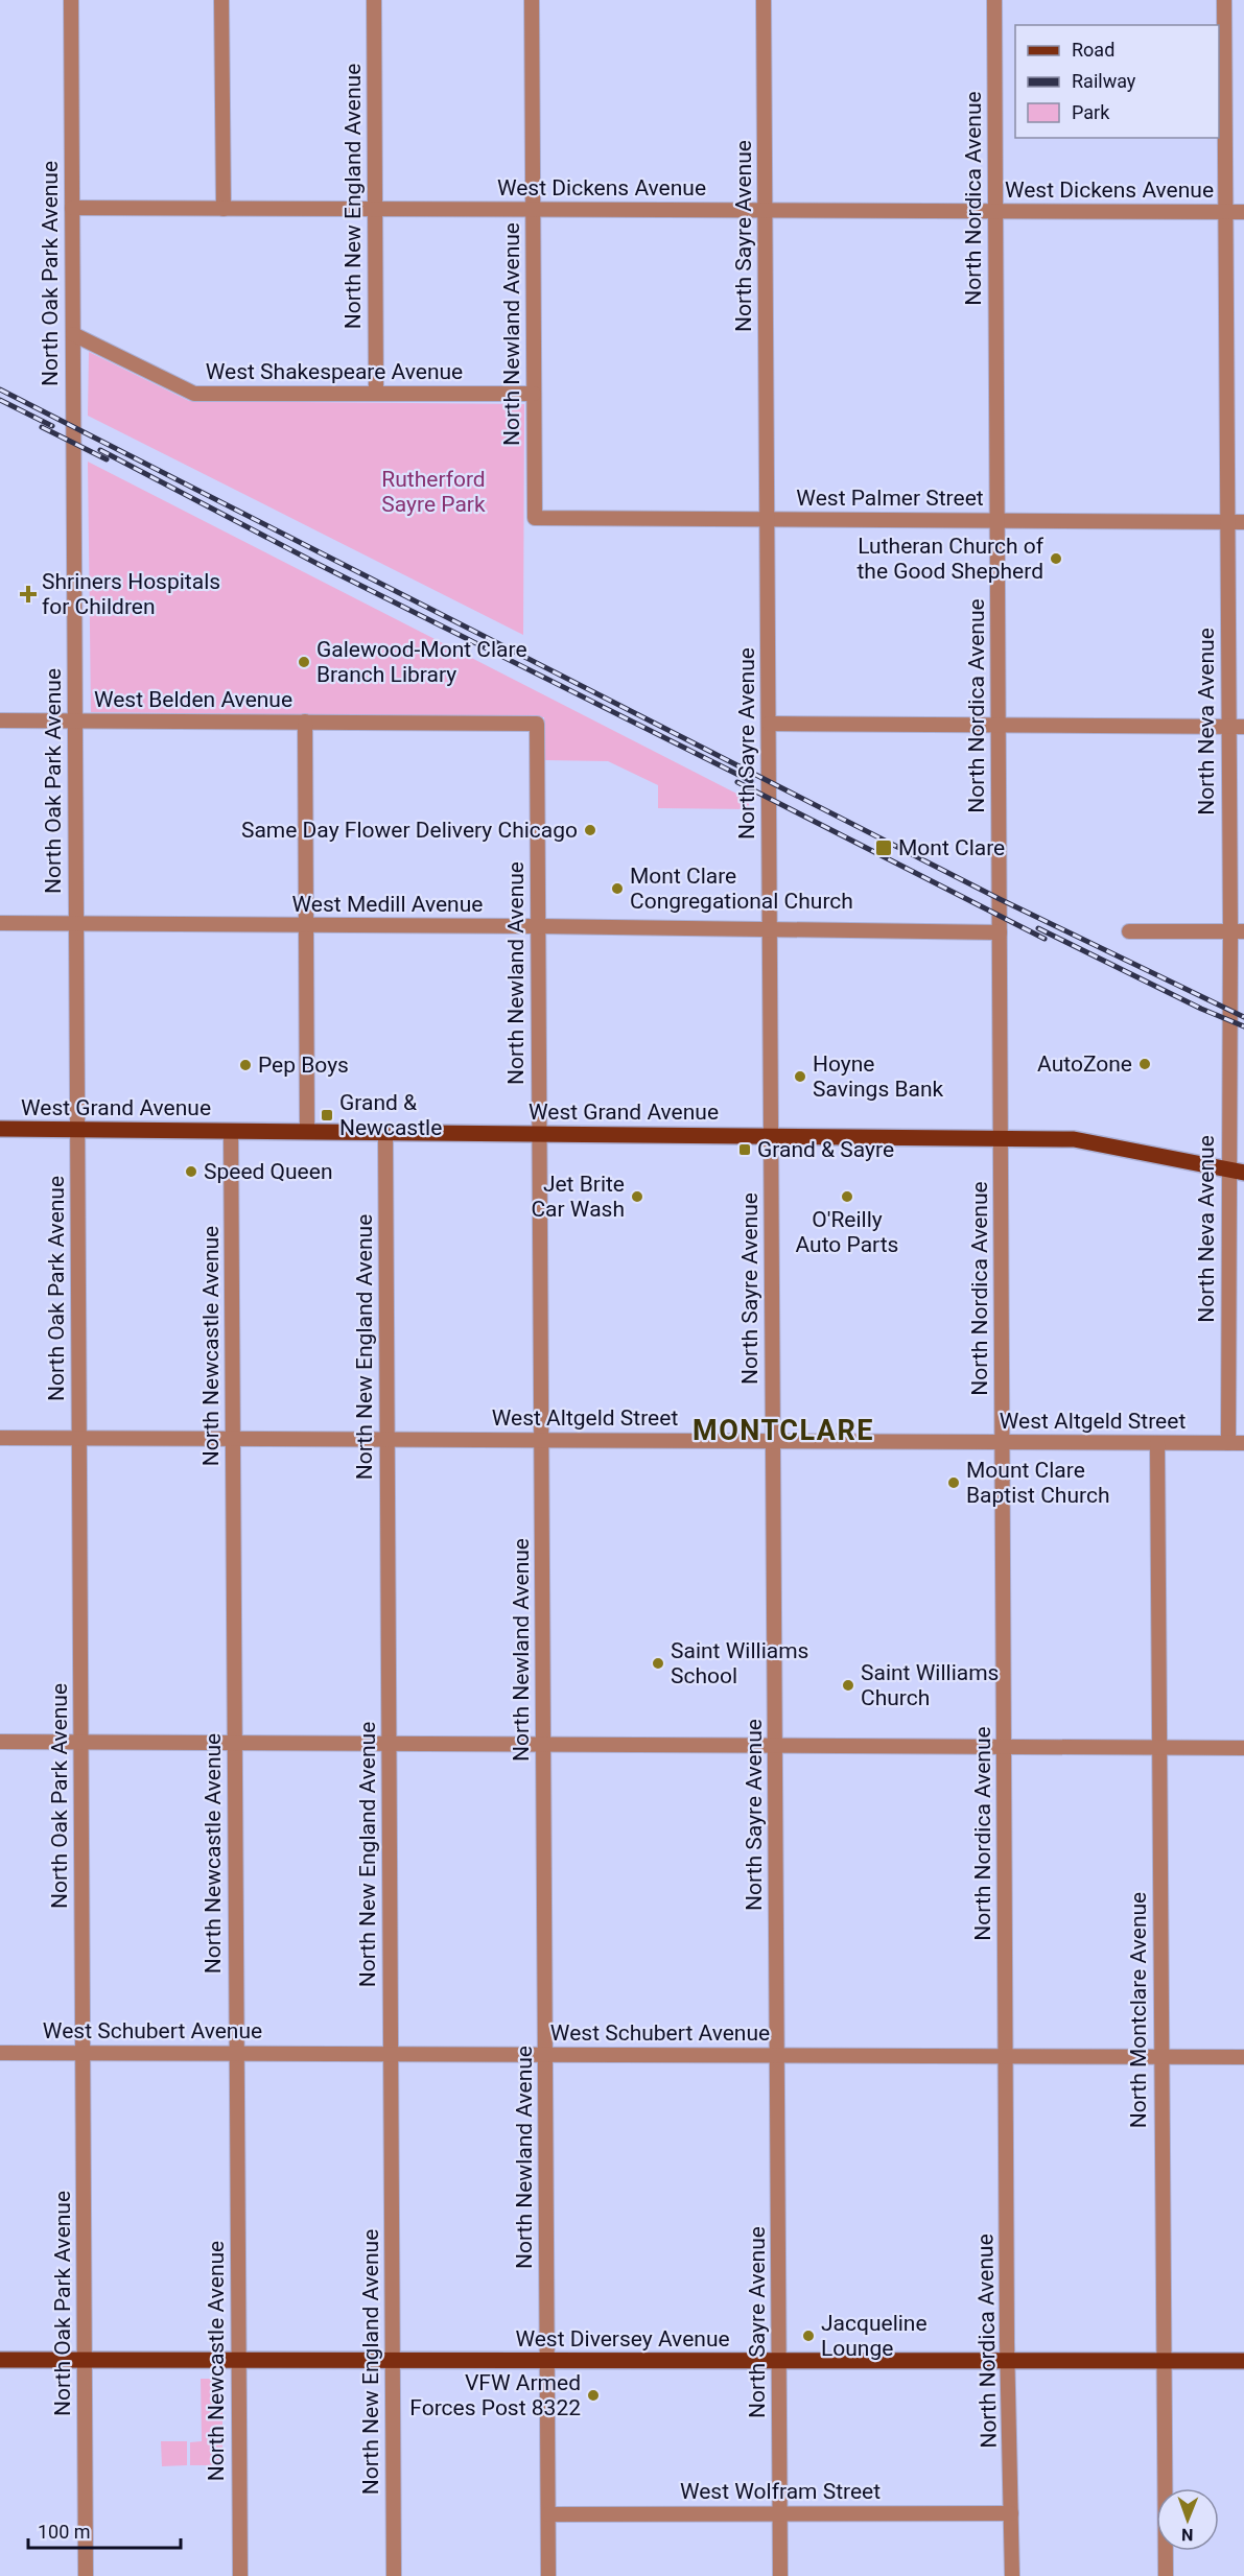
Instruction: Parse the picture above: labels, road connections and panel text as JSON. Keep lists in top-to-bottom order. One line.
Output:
{"streets":{"main road":["West Grand Avenue","West Diversey Avenue"],"street":["West Dickens Avenue","North New England Avenue","North Nordica Avenue","North Sayre Avenue","North Oak Park Avenue","North Newland Avenue","West Shakespeare Avenue","West Palmer Street","West Belden Avenue","North Neva Avenue","West Medill Avenue","North Newcastle Avenue","West Altgeld Street","North Montclare Avenue","West Schubert Avenue","West Wolfram Street"]},"crossings":[["West Dickens Avenue","North New England Avenue"],["West Dickens Avenue","North Nordica Avenue"],["West Dickens Avenue","North Sayre Avenue"],["West Dickens Avenue","North Oak Park Avenue"],["West Dickens Avenue","North Newland Avenue"],["West Dickens Avenue","North Neva Avenue"],["North New England Avenue","West Shakespeare Avenue"],["North New England Avenue","West Grand Avenue"],["North New England Avenue","West Altgeld Street"],["North New England Avenue","West Schubert Avenue"],["North New England Avenue","West Diversey Avenue"],["North Nordica Avenue","West Palmer Street"],["North Nordica Avenue","West Medill Avenue"],["North Nordica Avenue","West Grand Avenue"],["North Nordica Avenue","West Altgeld Street"],["North Nordica Avenue","West Schubert Avenue"],["North Nordica Avenue","West Diversey Avenue"],["North Nordica Avenue","West Wolfram Street"],["North Sayre Avenue","West Palmer Street"],["North Sayre Avenue","West Medill Avenue"],["North Sayre Avenue","West Grand Avenue"],["North Sayre Avenue","West Altgeld Street"],["North Sayre Avenue","West Schubert Avenue"],["North Sayre Avenue","West Diversey Avenue"],["North Sayre Avenue","West Wolfram Street"],["North Oak Park Avenue","West Shakespeare Avenue"],["North Oak Park Avenue","West Belden Avenue"],["North Oak Park Avenue","West Medill Avenue"],["North Oak Park Avenue","West Grand Avenue"],["North Oak Park Avenue","West Altgeld Street"],["North Oak Park Avenue","West Schubert Avenue"],["North Oak Park Avenue","West Diversey Avenue"],["North Newland Avenue","West Shakespeare Avenue"],["North Newland Avenue","West Palmer Street"],["North Newland Avenue","West Belden Avenue"],["North Newland Avenue","West Medill Avenue"],["North Newland Avenue","West Grand Avenue"],["North Newland Avenue","West Altgeld Street"],["North Newland Avenue","West Schubert Avenue"],["North Newland Avenue","West Diversey Avenue"],["North Newland Avenue","West Wolfram Street"],["West Palmer Street","North Neva Avenue"],["North Neva Avenue","West Grand Avenue"],["North Neva Avenue","West Altgeld Street"],["West Grand Avenue","North Newcastle Avenue"],["North Newcastle Avenue","West Altgeld Street"],["North Newcastle Avenue","West Schubert Avenue"],["North Newcastle Avenue","West Diversey Avenue"],["West Altgeld Street","North Montclare Avenue"],["North Montclare Avenue","West Schubert Avenue"],["North Montclare Avenue","West Diversey Avenue"]],"districts":["MONTCLARE"],"parks":["Rutherford Sayre Park"],"places":{"other":["Lutheran Church of the Good Shepherd","Galewood-Mont Clare Branch Library","Same Day Flower Delivery Chicago","Mont Clare Congregational Church","AutoZone","Pep Boys","Hoyne Savings Bank","Speed Queen","Jet Brite Car Wash","O'Reilly Auto Parts","Mount Clare Baptist Church","Saint Williams School","Saint Williams Church","Jacqueline Lounge","VFW Armed Forces Post 8322"],"health":["Shriners Hospitals for Children"],"transit":["Mont Clare","Grand & Newcastle","Grand & Sayre"]},"legend":["Road","Railway","Park"],"scale_bar":"100 m","north":"bottom"}
